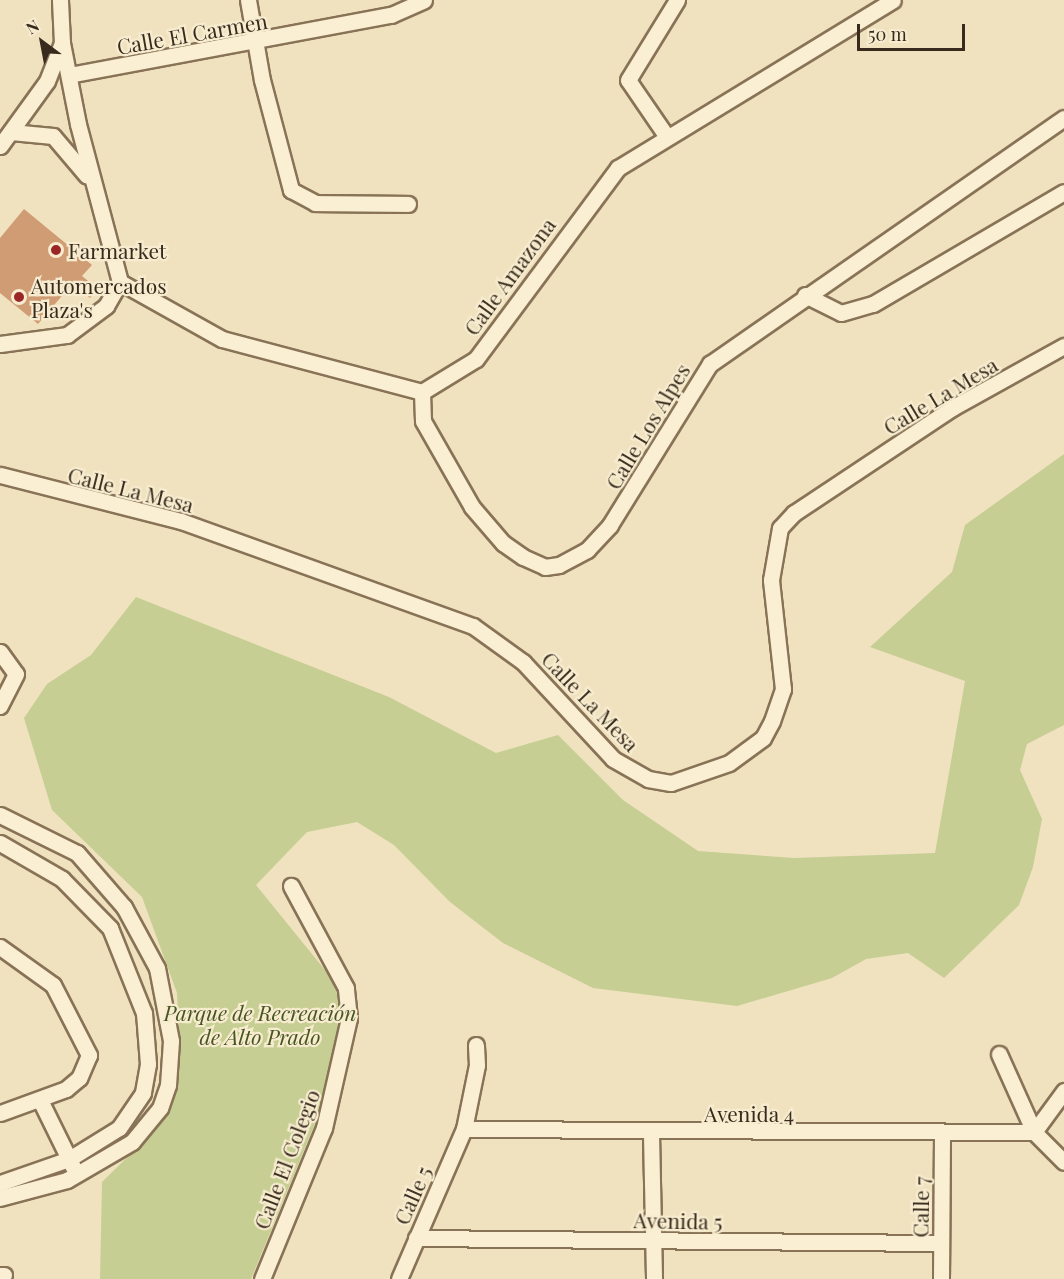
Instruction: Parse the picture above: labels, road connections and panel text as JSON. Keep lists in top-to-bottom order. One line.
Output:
{"streets":{"street":["Calle El Carmen","Calle Amazona","Calle La Mesa","Calle Los Alpes","Avenida 4","Calle El Colegio","Calle 5","Calle 7","Avenida 5"]},"crossings":[["Calle Amazona","Calle Los Alpes"],["Avenida 4","Calle 5"],["Avenida 4","Calle 7"],["Calle 5","Avenida 5"],["Calle 7","Avenida 5"]],"parks":["Parque de Recreación de Alto Prado"],"places":["Farmarket","Automercados Plaza's"],"scale_bar":"50 m","north":"top left"}
